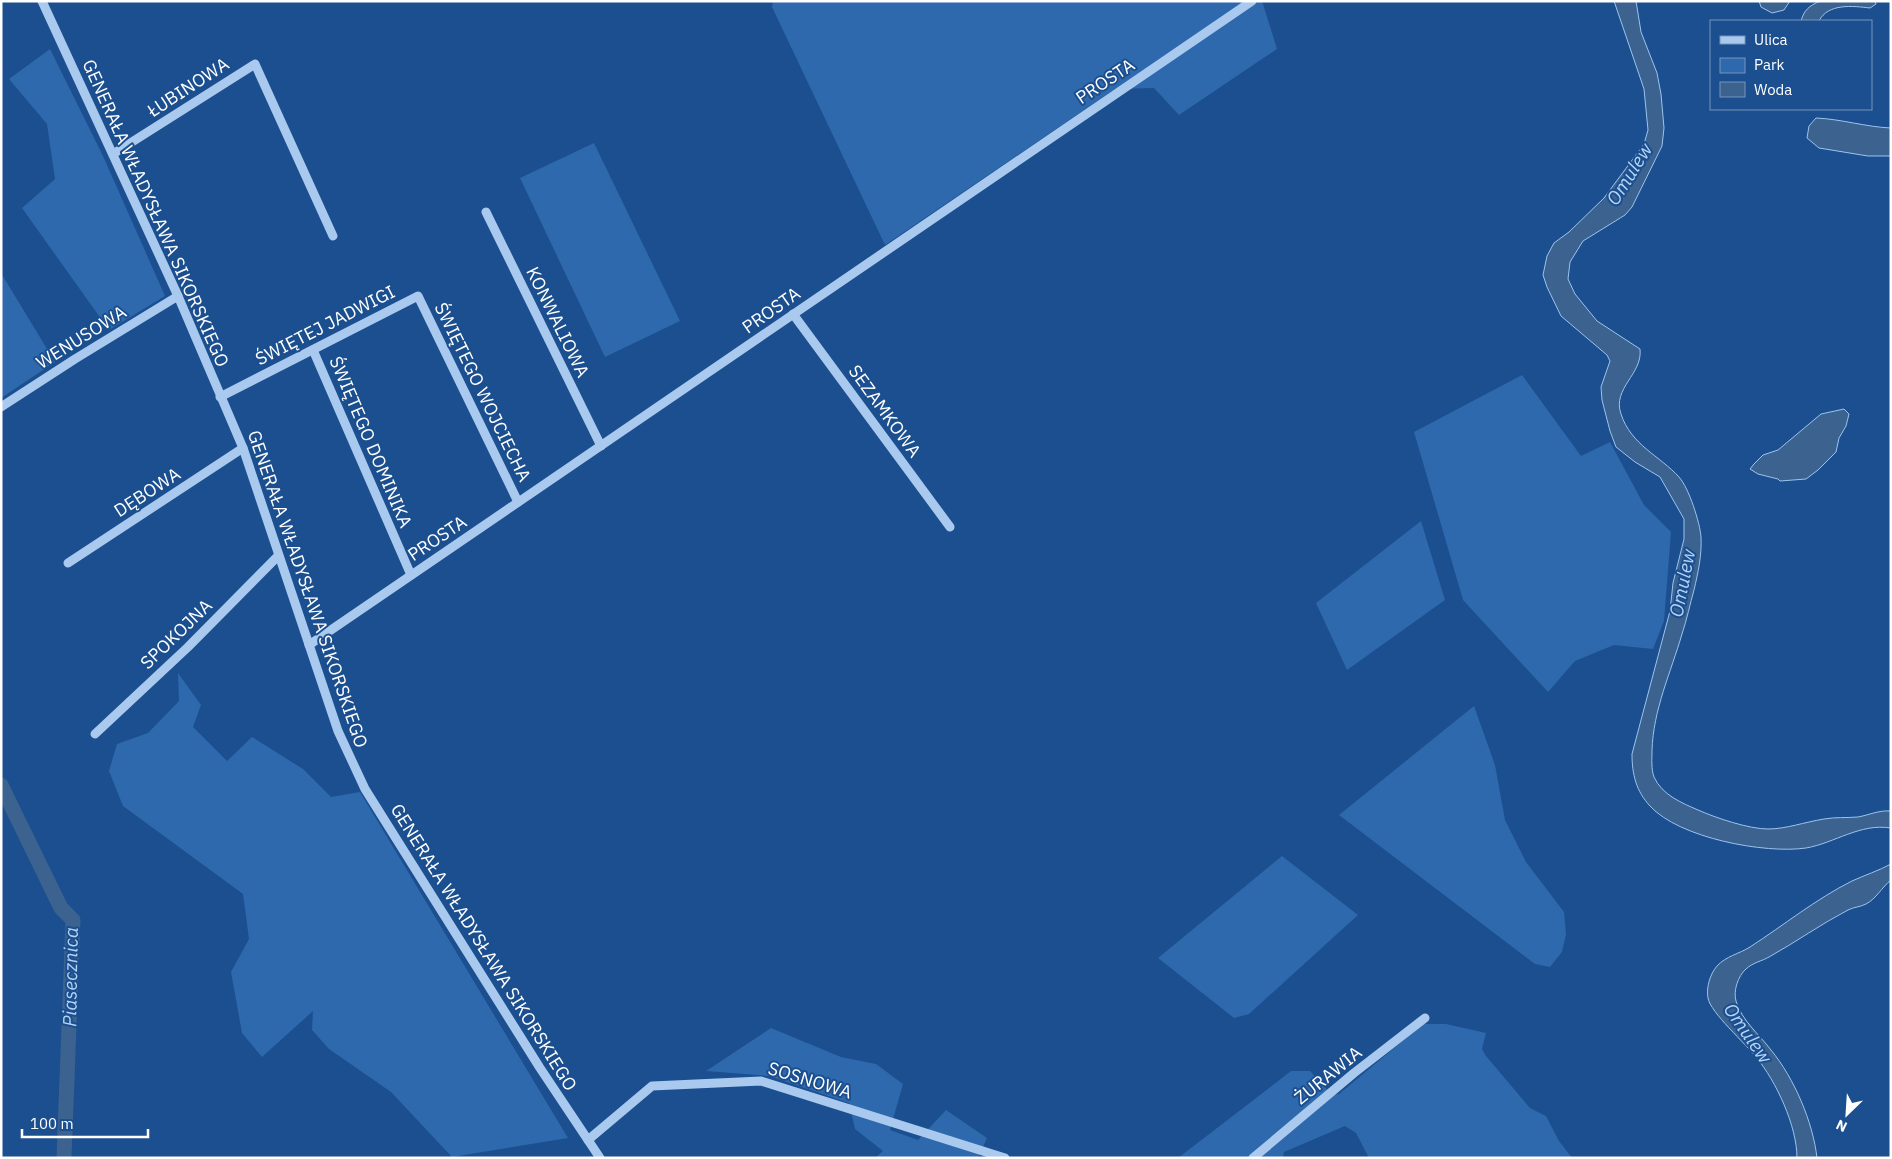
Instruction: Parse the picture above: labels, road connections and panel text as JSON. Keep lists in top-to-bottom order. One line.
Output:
{"streets":{"street":["PROSTA","ŁUBINOWA","GENERAŁA WŁADYSŁAWA SIKORSKIEGO","KONWALIOWA","ŚWIĘTEJ JADWIGI","WENUSOWA","ŚWIĘTEGO WOJCIECHA","SEZAMKOWA","ŚWIĘTEGO DOMINIKA","DĘBOWA","SPOKOJNA","ŻURAWIA","SOSNOWA"]},"crossings":[["PROSTA","GENERAŁA WŁADYSŁAWA SIKORSKIEGO"],["PROSTA","KONWALIOWA"],["PROSTA","ŚWIĘTEGO WOJCIECHA"],["PROSTA","SEZAMKOWA"],["PROSTA","ŚWIĘTEGO DOMINIKA"],["ŁUBINOWA","GENERAŁA WŁADYSŁAWA SIKORSKIEGO"],["GENERAŁA WŁADYSŁAWA SIKORSKIEGO","ŚWIĘTEJ JADWIGI"],["GENERAŁA WŁADYSŁAWA SIKORSKIEGO","WENUSOWA"],["GENERAŁA WŁADYSŁAWA SIKORSKIEGO","DĘBOWA"],["GENERAŁA WŁADYSŁAWA SIKORSKIEGO","SPOKOJNA"],["GENERAŁA WŁADYSŁAWA SIKORSKIEGO","SOSNOWA"],["ŚWIĘTEJ JADWIGI","ŚWIĘTEGO WOJCIECHA"],["ŚWIĘTEJ JADWIGI","ŚWIĘTEGO DOMINIKA"]],"water":["Omulew","Piasecznica"],"legend":["Ulica","Park","Woda"],"scale_bar":"100 m","north":"bottom left"}
